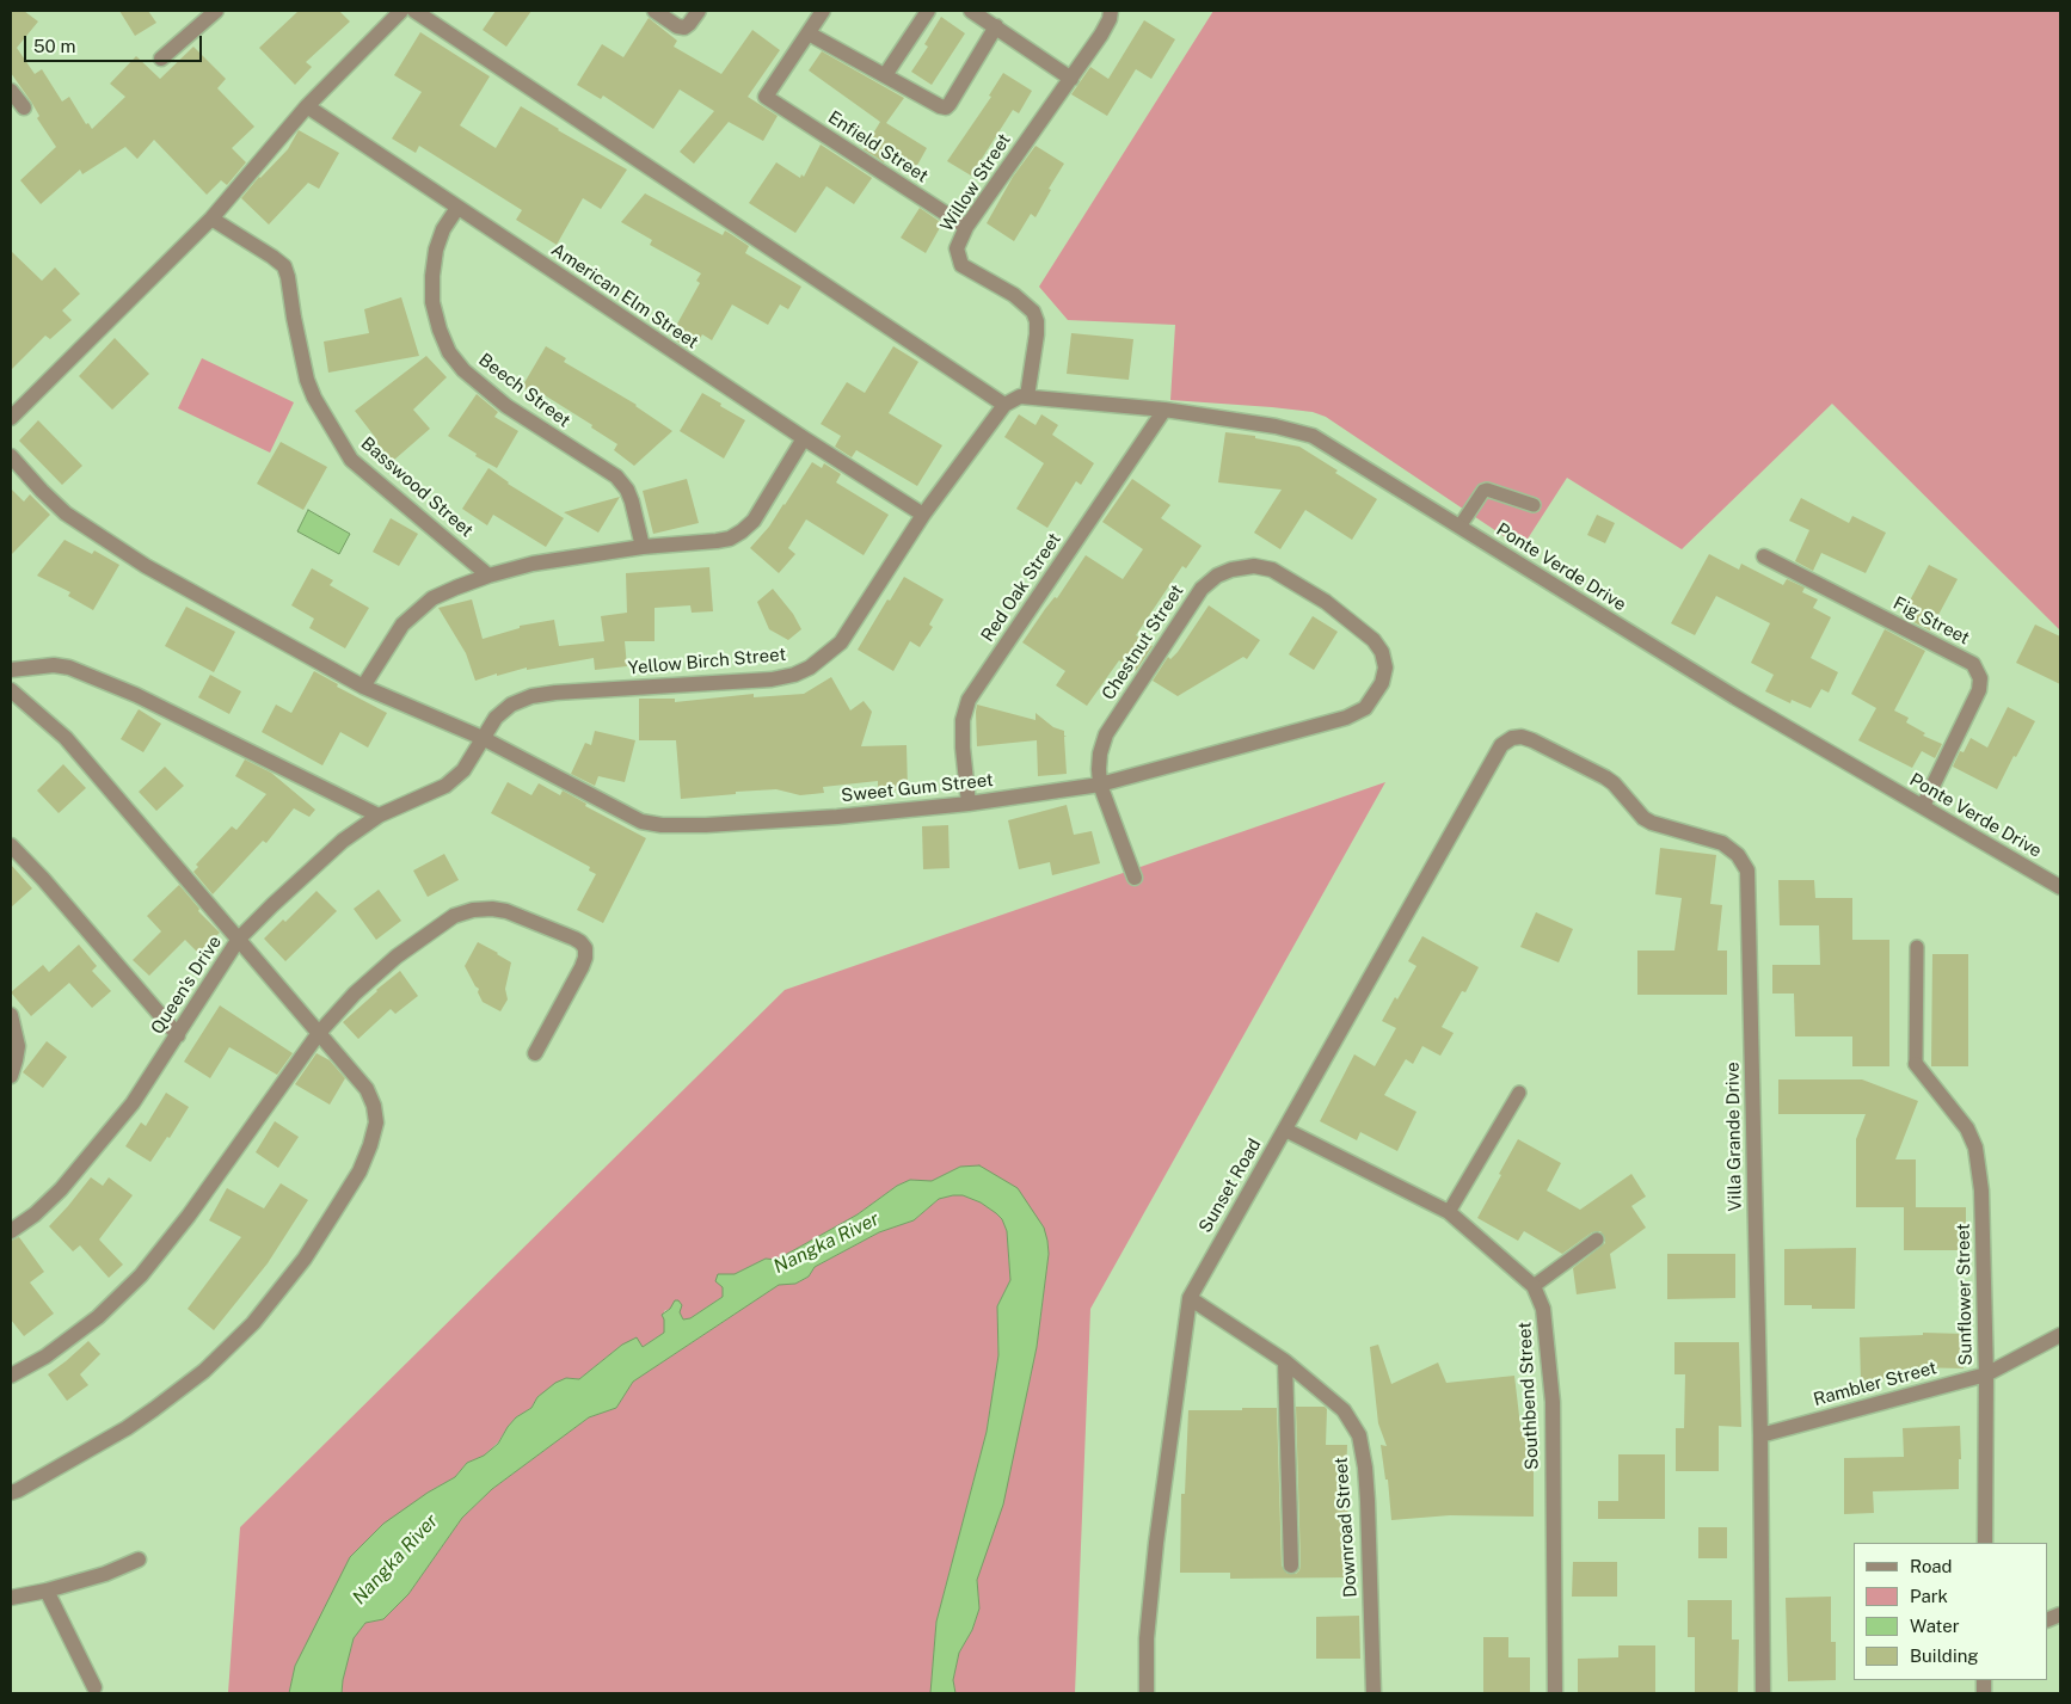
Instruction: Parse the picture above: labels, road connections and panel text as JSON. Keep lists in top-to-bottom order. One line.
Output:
{"streets":{"street":["Enfield Street","Willow Street","American Elm Street","Beech Street","Basswood Street","Ponte Verde Drive","Red Oak Street","Fig Street","Chestnut Street","Yellow Birch Street","Sweet Gum Street","Queen's Drive","Villa Grande Drive","Sunset Road","Sunflower Street","Rambler Street","Southbend Street","Downroad Street"]},"crossings":[["Enfield Street","Willow Street"],["Willow Street","Ponte Verde Drive"],["American Elm Street","Beech Street"],["American Elm Street","Yellow Birch Street"],["Ponte Verde Drive","Red Oak Street"],["Ponte Verde Drive","Fig Street"],["Ponte Verde Drive","Yellow Birch Street"],["Red Oak Street","Sweet Gum Street"],["Chestnut Street","Sweet Gum Street"],["Yellow Birch Street","Sweet Gum Street"],["Yellow Birch Street","Queen's Drive"],["Villa Grande Drive","Sunset Road"],["Villa Grande Drive","Rambler Street"],["Sunset Road","Southbend Street"],["Sunset Road","Downroad Street"],["Sunflower Street","Rambler Street"]],"water":["Nangka River"],"legend":["Road","Park","Water","Building"],"scale_bar":"50 m"}
